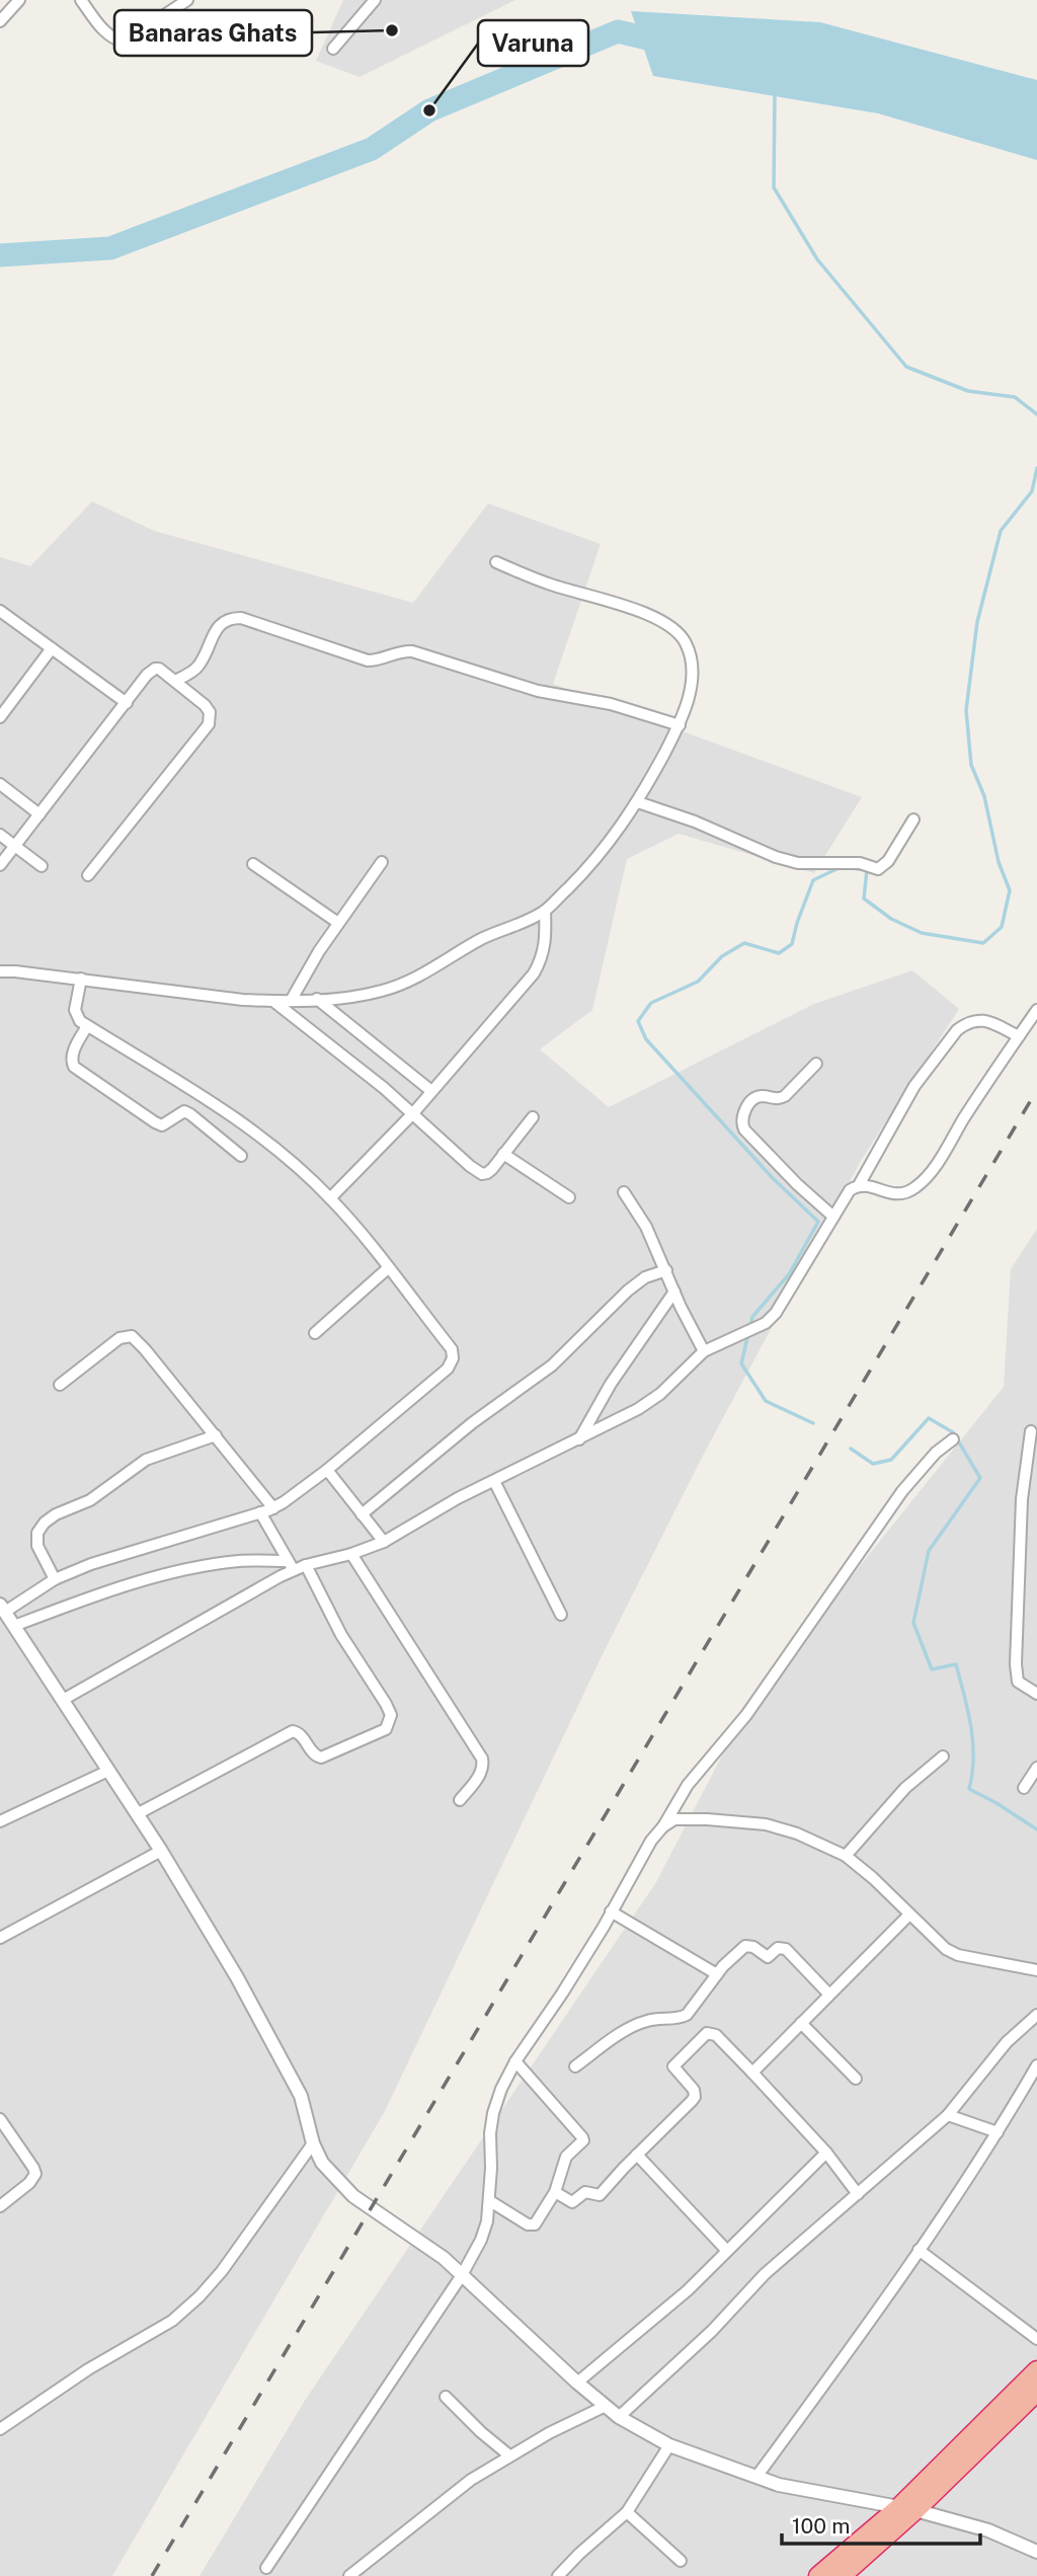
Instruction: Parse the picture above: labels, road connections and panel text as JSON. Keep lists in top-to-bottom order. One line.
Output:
{"places":["Banaras Ghats","Varuna"],"scale_bar":"100 m"}
